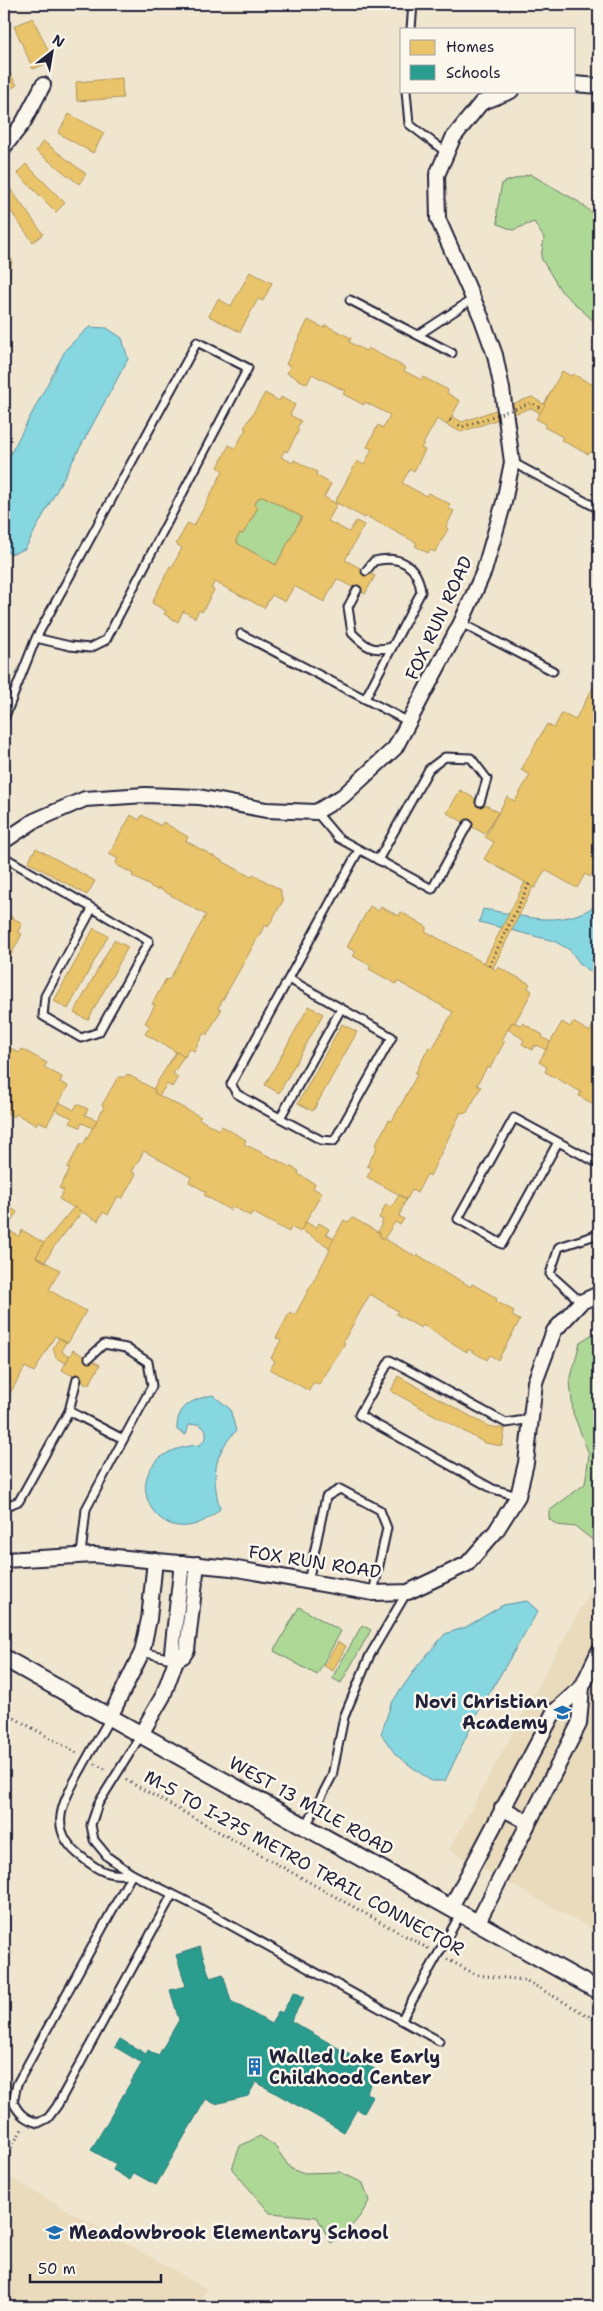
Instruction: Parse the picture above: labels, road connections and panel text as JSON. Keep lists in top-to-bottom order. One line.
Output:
{"streets":{"street":["FOX RUN ROAD","WEST 13 MILE ROAD"],"path":["M-5 TO I-275 METRO TRAIL CONNECTOR"]},"places":{"school or university":["Novi Christian Academy","Meadowbrook Elementary School"],"building":["Walled Lake Early Childhood Center"]},"legend":["Homes","Schools"],"scale_bar":"50 m","north":"top right"}
